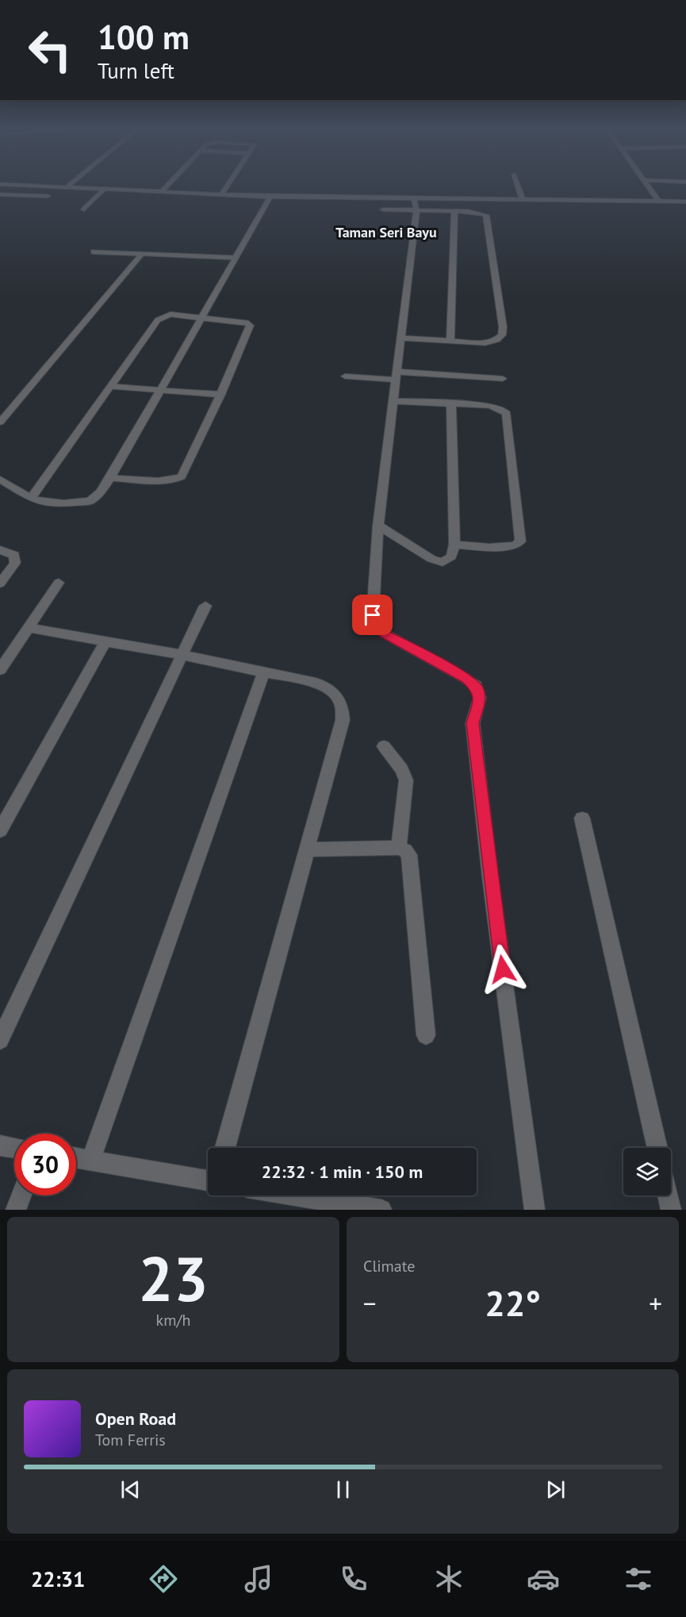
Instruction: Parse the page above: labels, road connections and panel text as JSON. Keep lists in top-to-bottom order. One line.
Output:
{"districts":["Taman Seri Bayu"],"page":{"turn":["100 m","Turn left"],"limit":"30","trip":"22:32 · 1 min · 150 m","tile":[["23","km/h"],"Climate"],"heat":["−","22°","+"],"song":["Open Road","Tom Ferris"],"tabs":"22:31"}}
